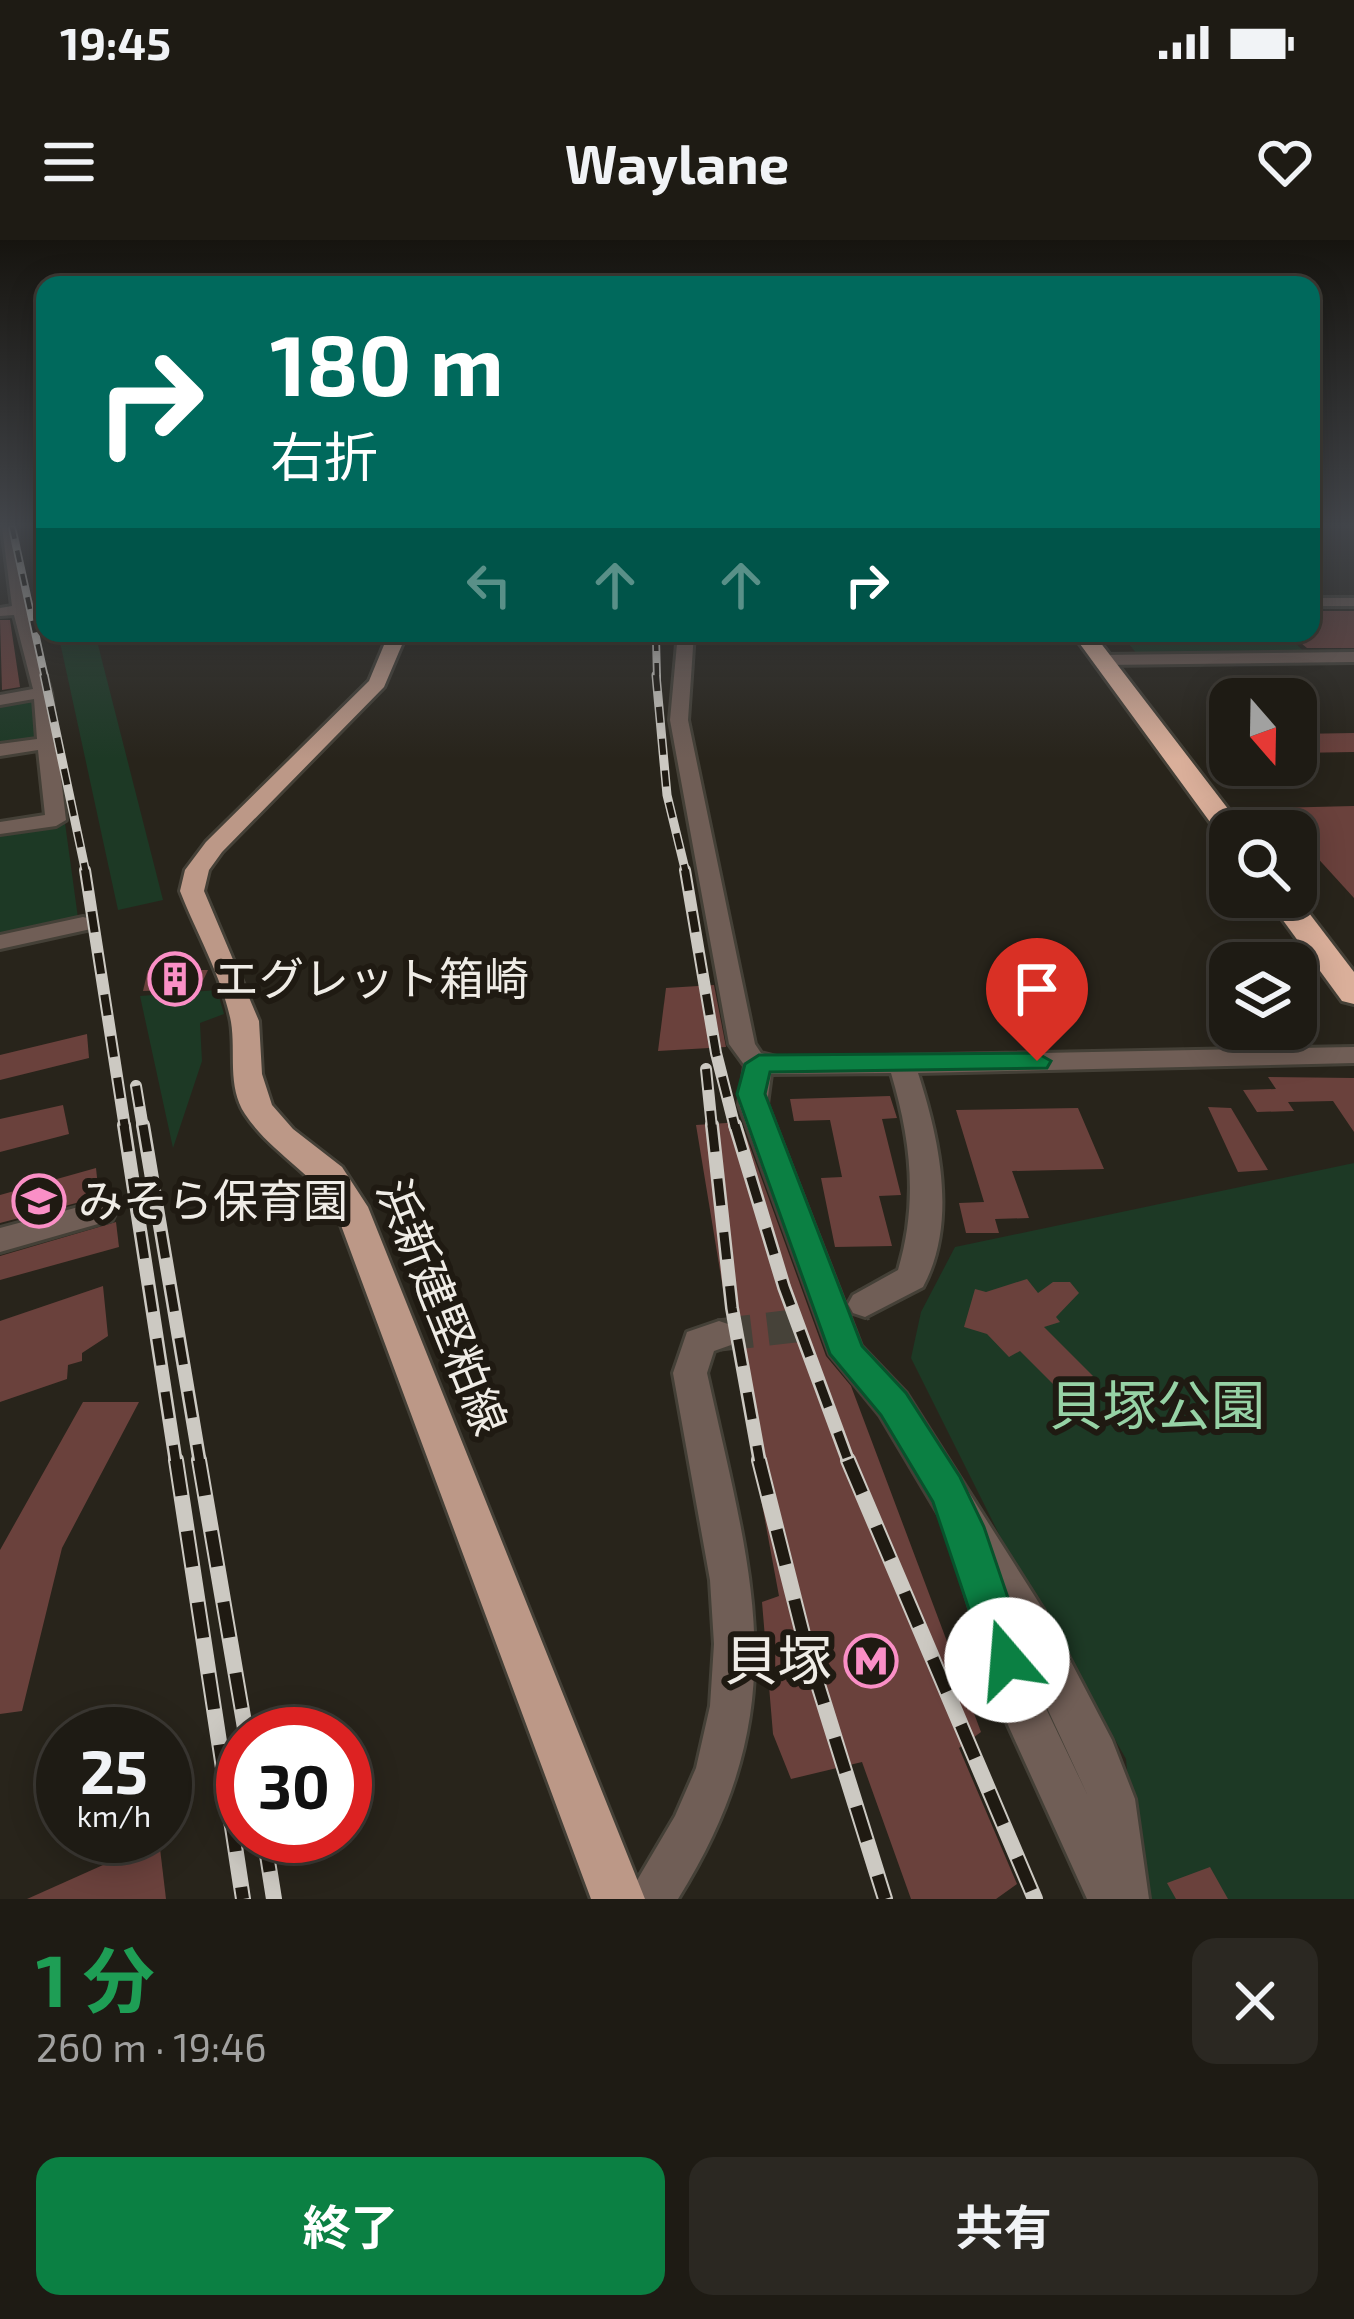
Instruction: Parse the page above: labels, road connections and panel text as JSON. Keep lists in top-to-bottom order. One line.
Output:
{"streets":{"main road":["浜新建堅粕線"]},"parks":["貝塚公園"],"places":{"building":["エグレット箱崎"],"school or university":["みそら保育園"],"metro station":["貝塚"]},"north":"bottom","page":{"status":"19:45","header":"Waylane","turn":["180 m","右折"],"speed":"25 km/h","limit":"30","heading":["1 分","260 m · 19:46"],"buttons":["終了","共有"]}}
